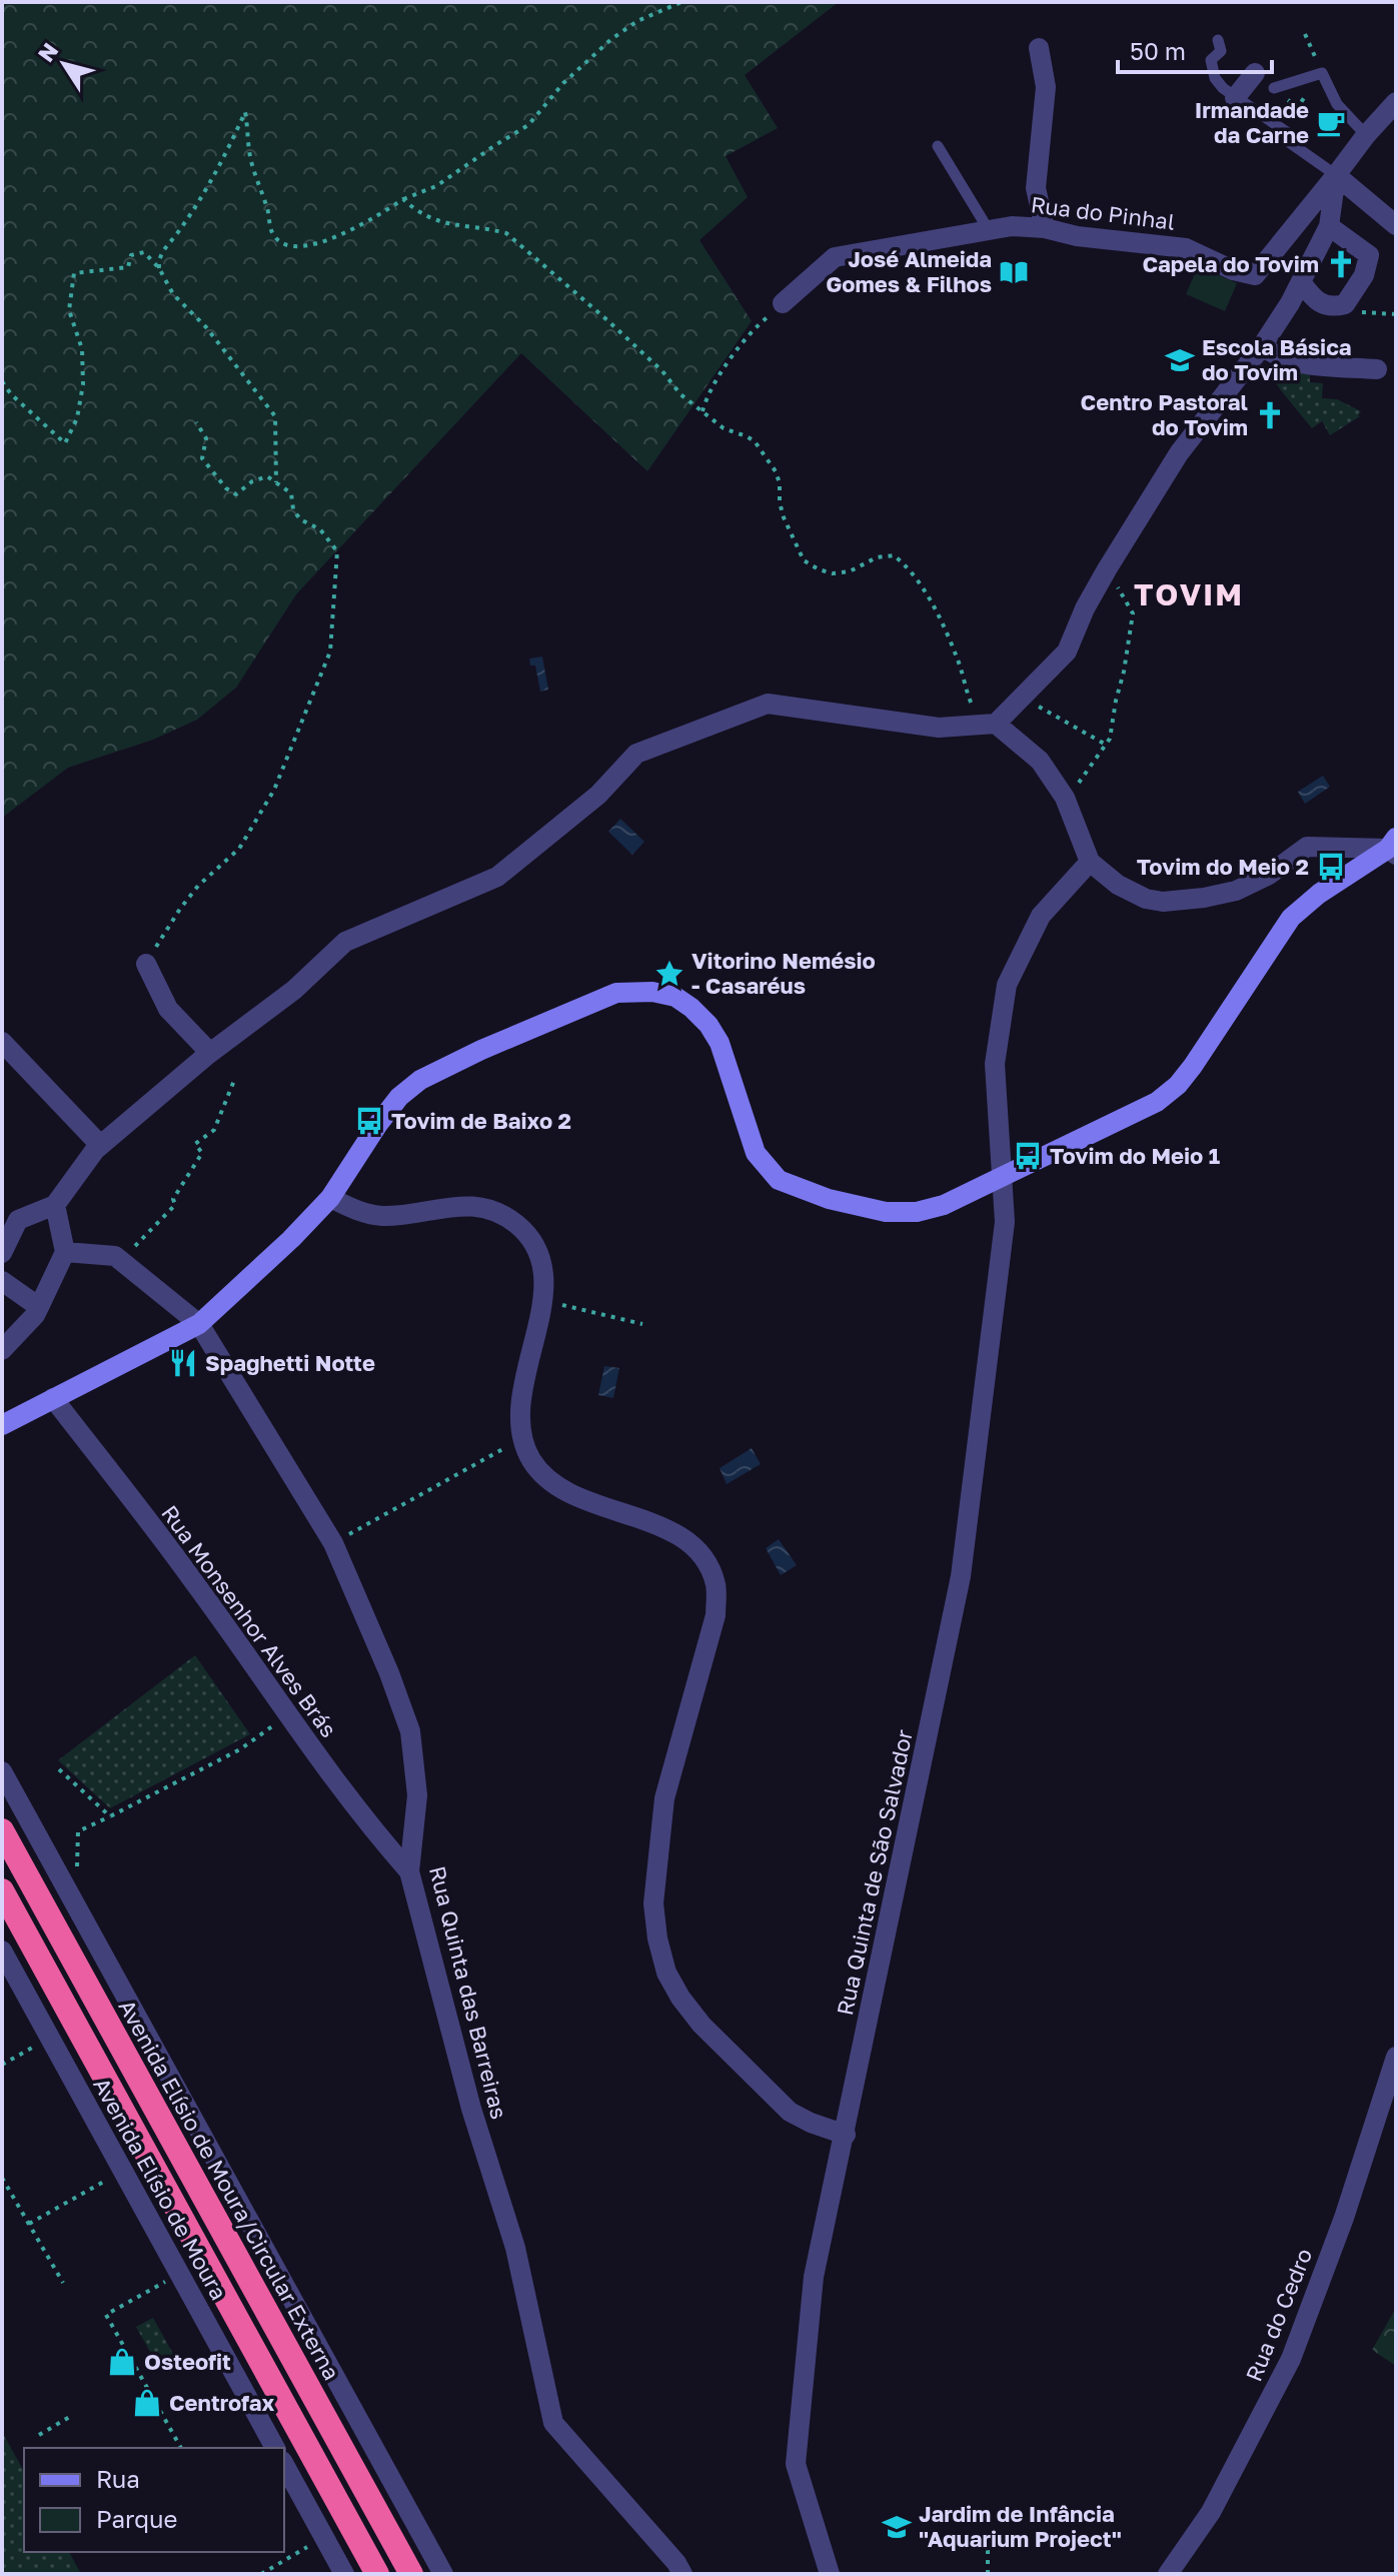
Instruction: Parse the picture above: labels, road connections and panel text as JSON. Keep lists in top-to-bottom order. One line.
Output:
{"streets":{"highway":["Avenida Elísio de Moura/Circular Externa"],"street":["Rua do Pinhal","Rua Monsenhor Alves Brás","Rua Quinta de São Salvador","Rua Quinta das Barreiras","Avenida Elísio de Moura","Rua do Cedro"]},"crossings":[["Rua Monsenhor Alves Brás","Rua Quinta das Barreiras"]],"districts":["TOVIM"],"places":{"cafe":["Irmandade da Carne"],"church":["Capela do Tovim","Centro Pastoral do Tovim"],"library":["José Almeida Gomes & Filhos"],"school or university":["Escola Básica do Tovim","Jardim de Infância \"Aquarium Project\""],"bus stop":["Tovim do Meio 2","Tovim de Baixo 2","Tovim do Meio 1"],"place":["Vitorino Nemésio - Casaréus"],"restaurant":["Spaghetti Notte"],"shop":["Osteofit","Centrofax"]},"legend":["Rua","Parque"],"scale_bar":"50 m","north":"top left"}
